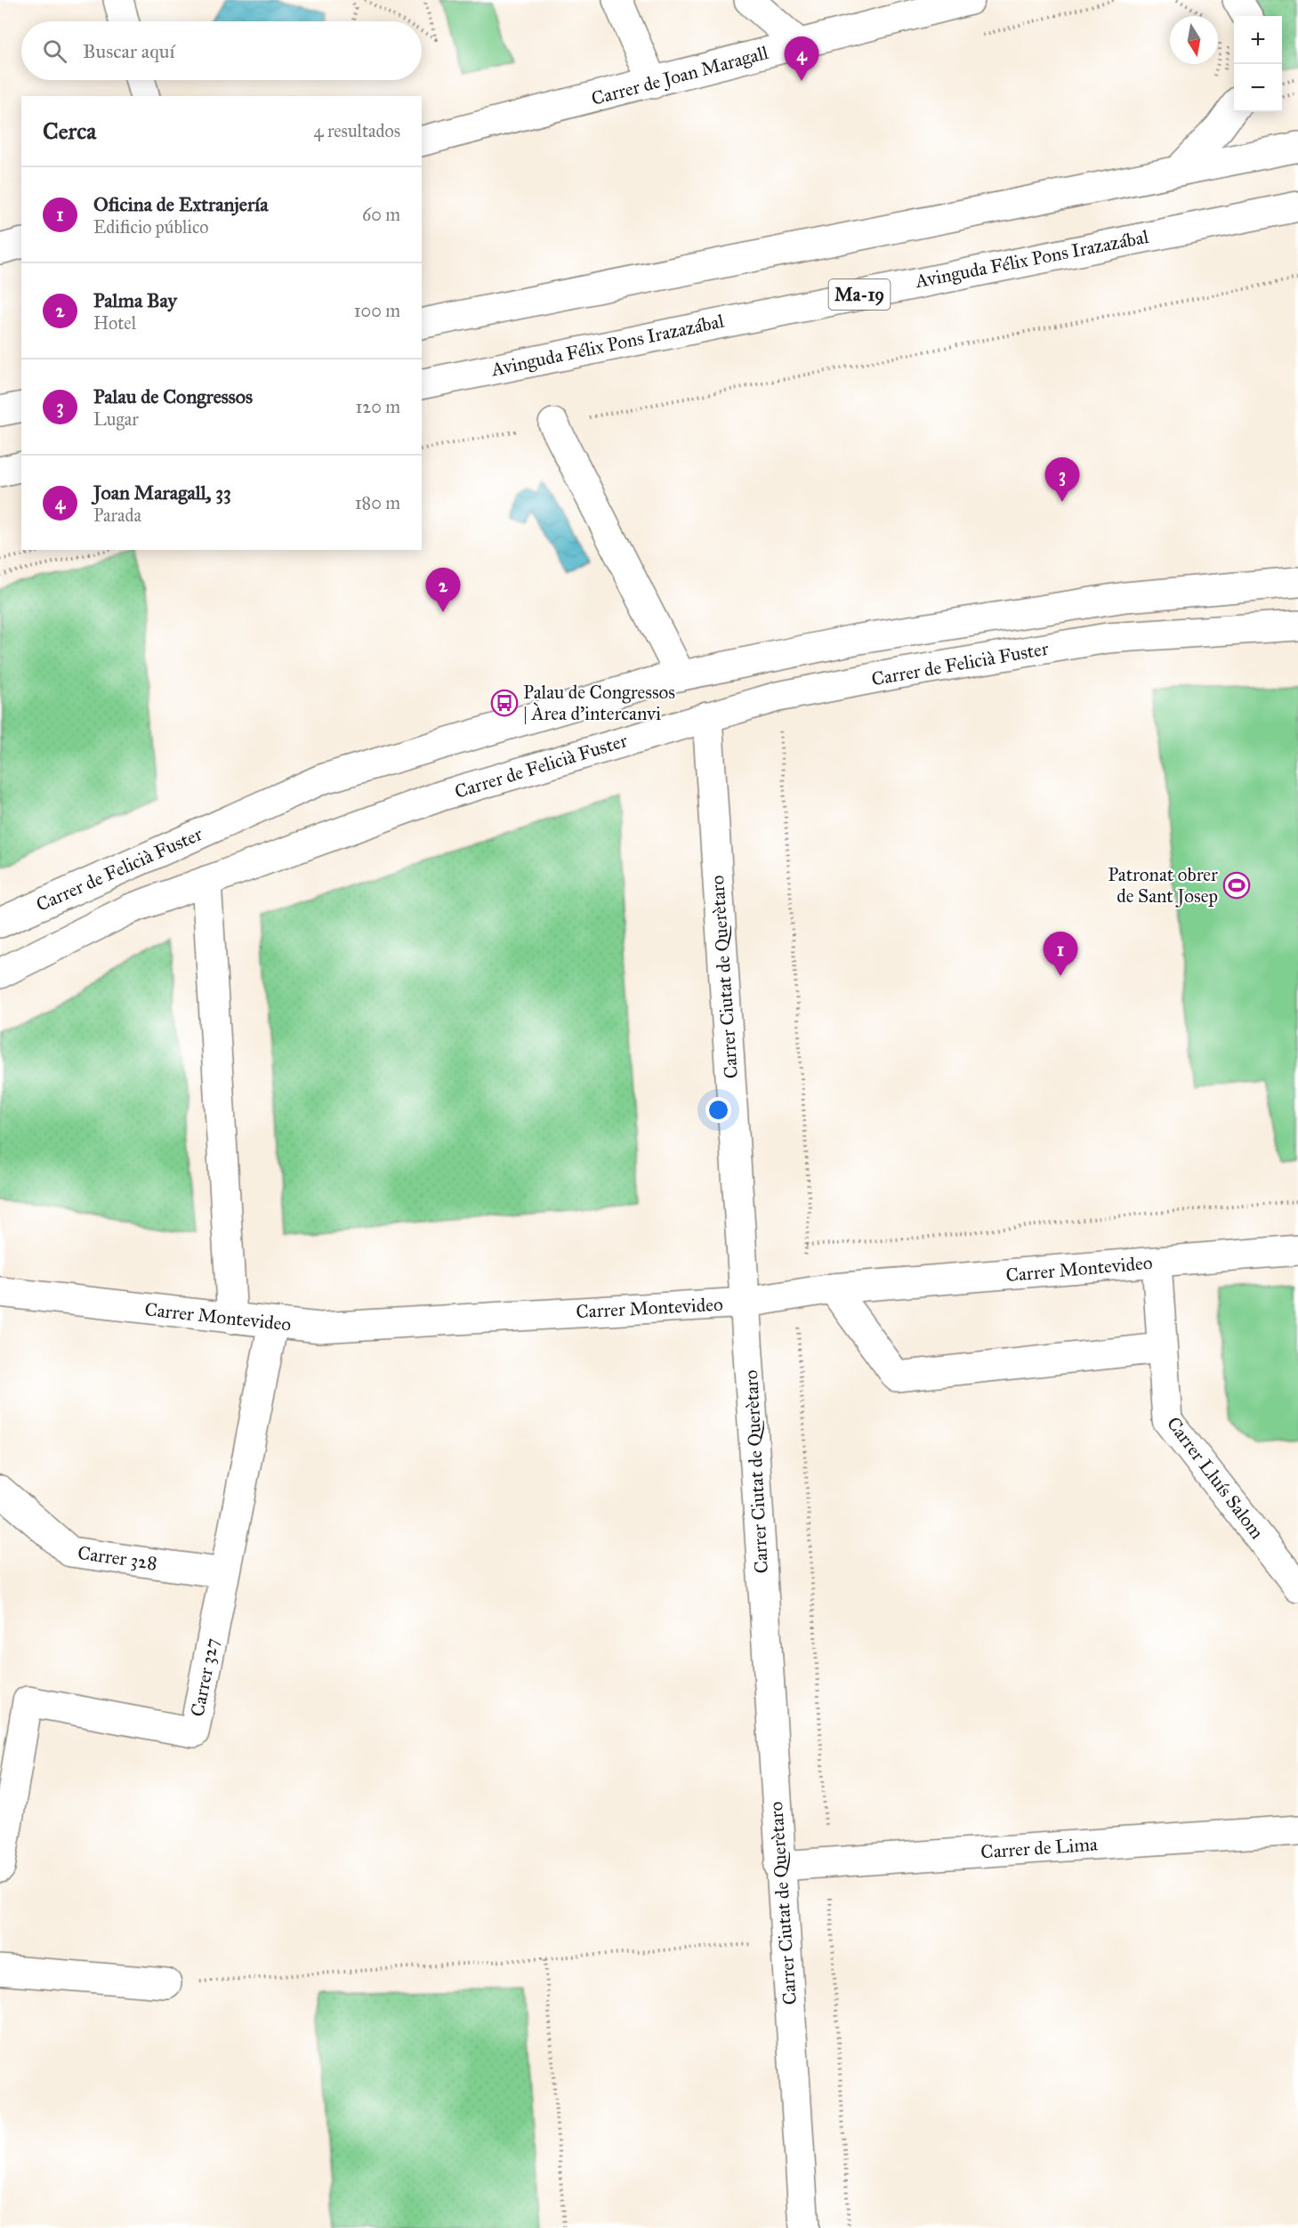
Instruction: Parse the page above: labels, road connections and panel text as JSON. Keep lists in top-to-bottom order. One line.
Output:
{"streets":{"main road":["Carrer de Joan Maragall","Avinguda Félix Pons Irazazábal","Ma-19","Carrer de Felicià Fuster","Carrer Ciutat de Querètaro","Carrer Montevideo","Carrer Lluís Salom","Carrer 328","Carrer 327","Carrer de Lima"]},"crossings":[["Carrer de Felicià Fuster","Carrer Ciutat de Querètaro"],["Carrer Ciutat de Querètaro","Carrer Montevideo"],["Carrer Ciutat de Querètaro","Carrer de Lima"],["Carrer Montevideo","Carrer Lluís Salom"],["Carrer Montevideo","Carrer 327"],["Carrer 328","Carrer 327"]],"places":{"bus stop":["Palau de Congressos | Àrea d'intercanvi"],"sports":["Patronat obrer de Sant Josep"]},"north":"bottom","page":{"map_buttons":["+","−"],"search":"Buscar aquí","pins":["4","3","2","1"],"heading":["Cerca","4 resultados"],"list":[{"mark":"1","name":"Oficina de Extranjería","note":"Edificio público","value":"60 m"},{"mark":"2","name":"Palma Bay","note":"Hotel","value":"100 m"},{"mark":"3","name":"Palau de Congressos","note":"Lugar","value":"120 m"},{"mark":"4","name":"Joan Maragall, 33","note":"Parada","value":"180 m"}]}}
